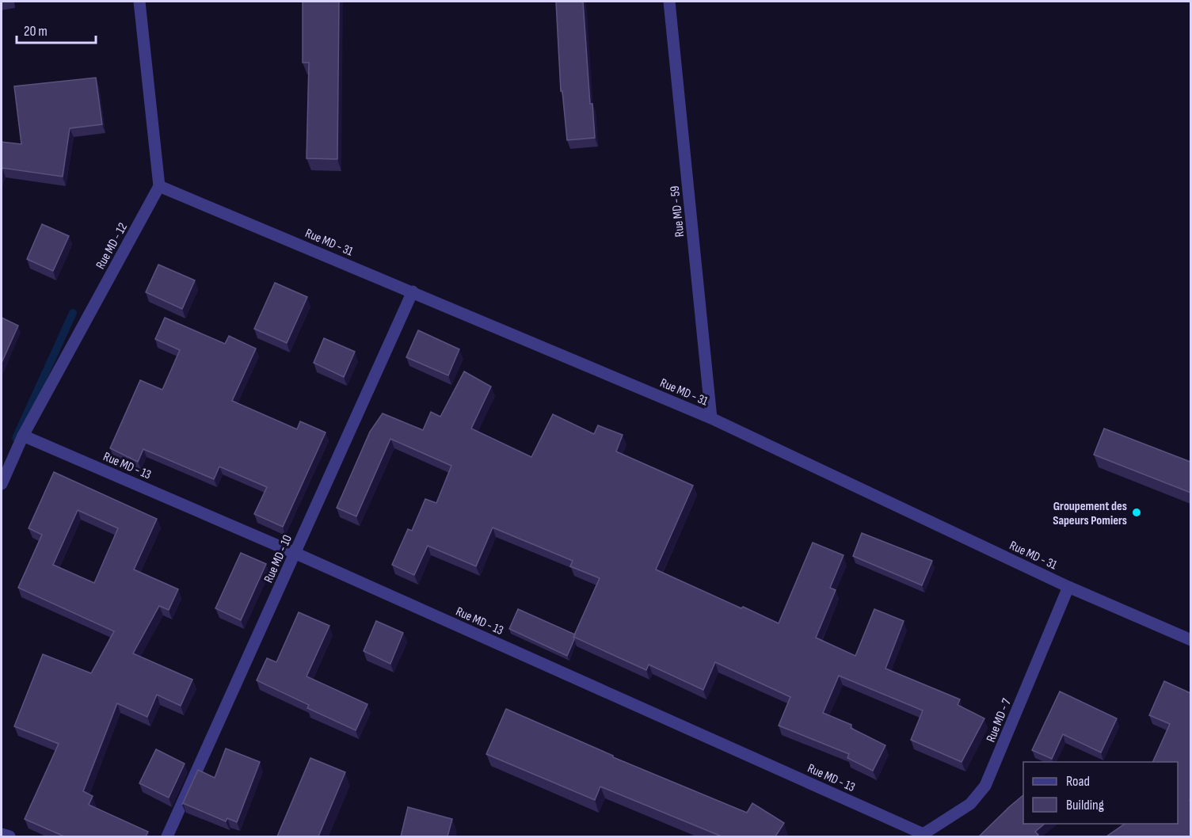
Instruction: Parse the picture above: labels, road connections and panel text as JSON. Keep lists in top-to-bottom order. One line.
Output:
{"streets":{"street":["Rue MD - 59","Rue MD - 31","Rue MD - 12","Rue MD - 13","Rue MD - 10","Rue MD - 7"]},"crossings":[["Rue MD - 59","Rue MD - 31"],["Rue MD - 31","Rue MD - 12"],["Rue MD - 31","Rue MD - 10"],["Rue MD - 31","Rue MD - 7"],["Rue MD - 12","Rue MD - 13"],["Rue MD - 13","Rue MD - 10"],["Rue MD - 13","Rue MD - 7"]],"places":["Groupement des Sapeurs Pomiers"],"legend":["Road","Building"],"scale_bar":"20 m"}
